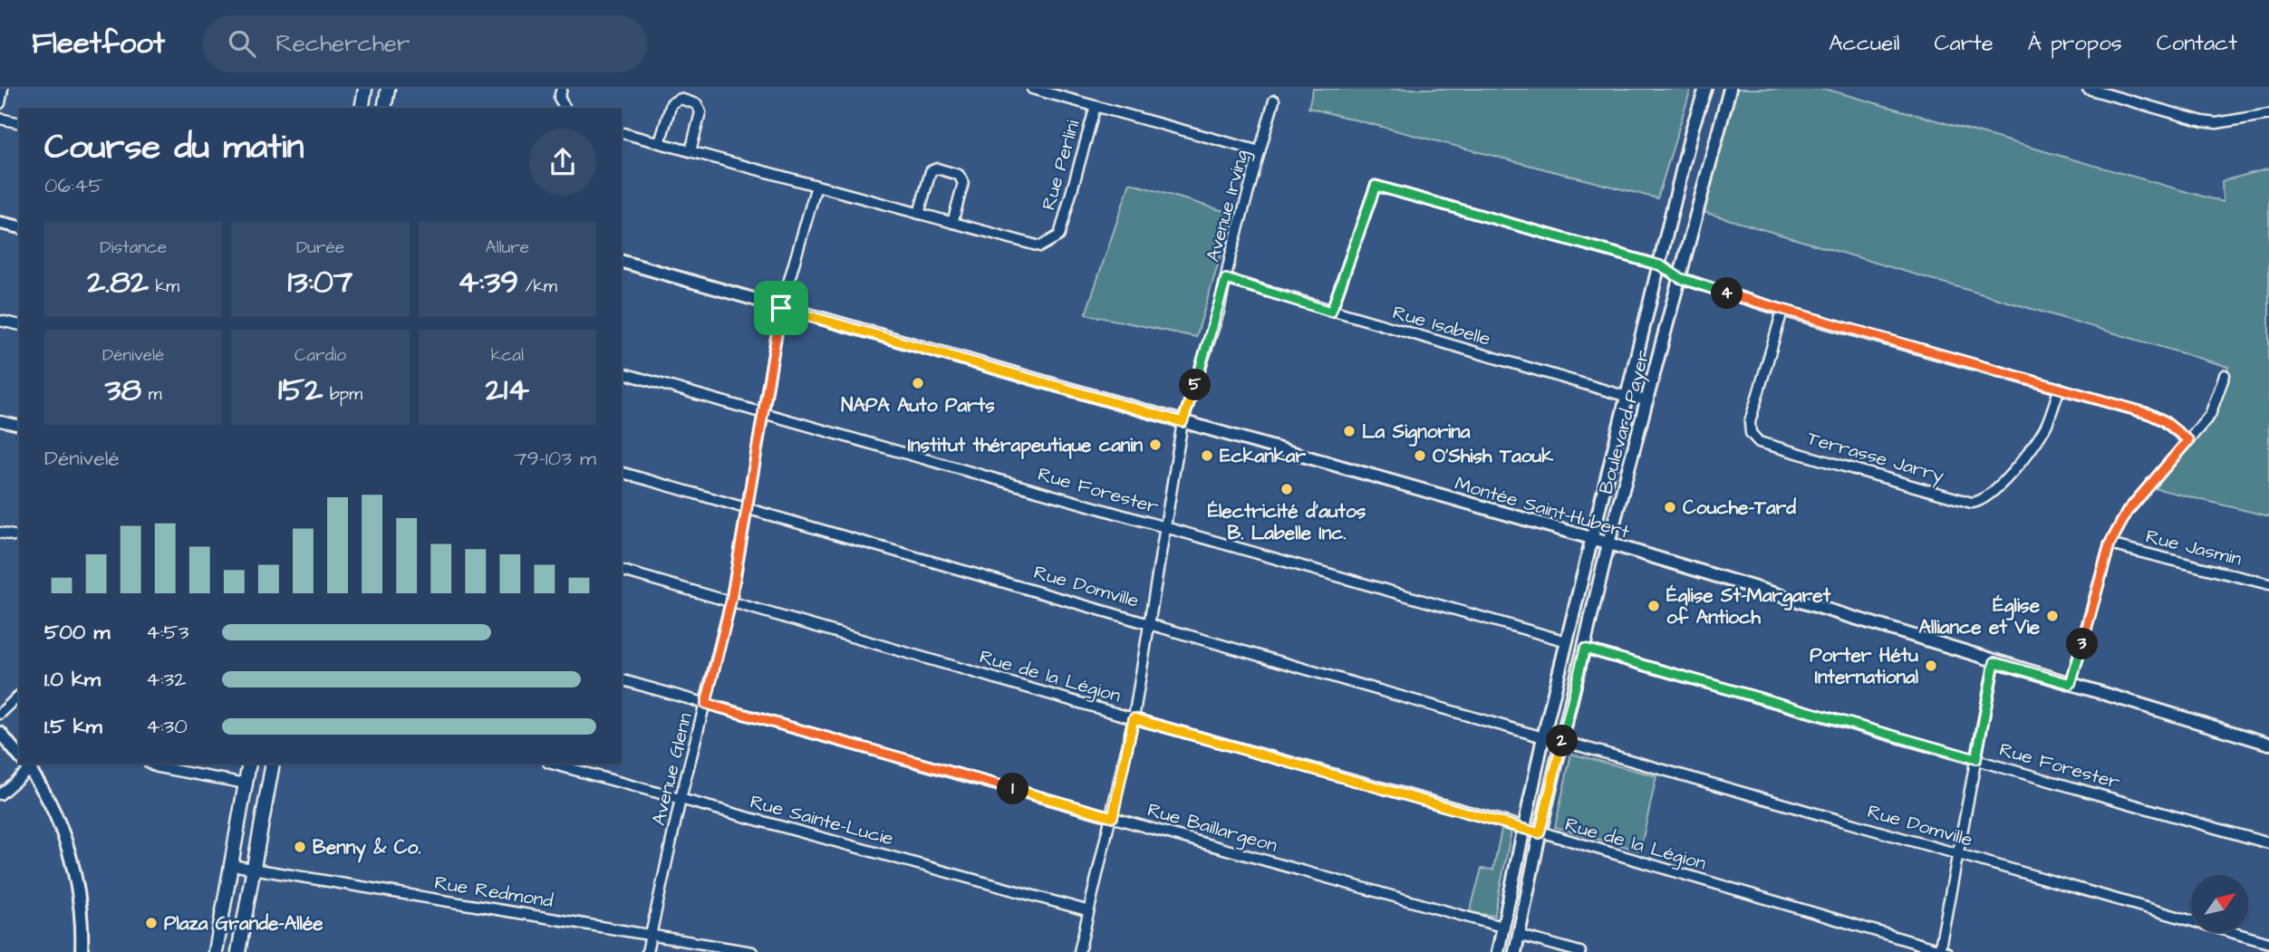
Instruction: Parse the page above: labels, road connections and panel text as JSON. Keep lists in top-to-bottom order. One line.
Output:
{"streets":{"street":["Rue Perlini","Avenue Irving","Rue Isabelle","Boulevard Payer","Terrasse Jarry","Rue Forester","Montée Saint-Hubert","Rue Jasmin","Rue Domville","Rue de la Légion","Avenue Glenn","Rue Sainte-Lucie","Rue Baillargeon","Rue Redmond"]},"crossings":[["Rue Perlini","Avenue Glenn"],["Avenue Irving","Rue Isabelle"],["Avenue Irving","Rue Forester"],["Avenue Irving","Montée Saint-Hubert"],["Avenue Irving","Rue Domville"],["Avenue Irving","Rue de la Légion"],["Avenue Irving","Rue Sainte-Lucie"],["Avenue Irving","Rue Baillargeon"],["Rue Isabelle","Boulevard Payer"],["Boulevard Payer","Rue Forester"],["Boulevard Payer","Montée Saint-Hubert"],["Boulevard Payer","Rue Domville"],["Boulevard Payer","Rue de la Légion"],["Boulevard Payer","Rue Baillargeon"],["Rue Forester","Avenue Glenn"],["Montée Saint-Hubert","Avenue Glenn"],["Rue Domville","Avenue Glenn"],["Rue de la Légion","Avenue Glenn"],["Avenue Glenn","Rue Sainte-Lucie"],["Avenue Glenn","Rue Baillargeon"],["Avenue Glenn","Rue Redmond"]],"places":["NAPA Auto Parts","La Signorina","Institut thérapeutique canin","Eckankar","O'Shish Taouk","Électricité d'autos B. Labelle Inc.","Couche-Tard","Église St-Margaret of Antioch","Église Alliance et Vie","Porter Hétu International","Benny & Co.","Plaza Grande-Allée"],"north":"top right","page":{"header":"Fleetfoot","search":"Rechercher","nav":["Accueil","Carte","À propos","Contact"],"heading":["Course du matin","06:45"],"stats":[["Distance","2.82 km"],["Durée","13:07"],["Allure","4:39 /km"],["Dénivelé","38 m"],["Cardio","152 bpm"],["kcal","214"]],"pins":["4","5","3","2","1"],"chart":["Dénivelé","79–103 m"],"list":[{"name":"500 m","note":"4:53"},{"name":"1.0 km","note":"4:32"},{"name":"1.5 km","note":"4:30"}]}}
